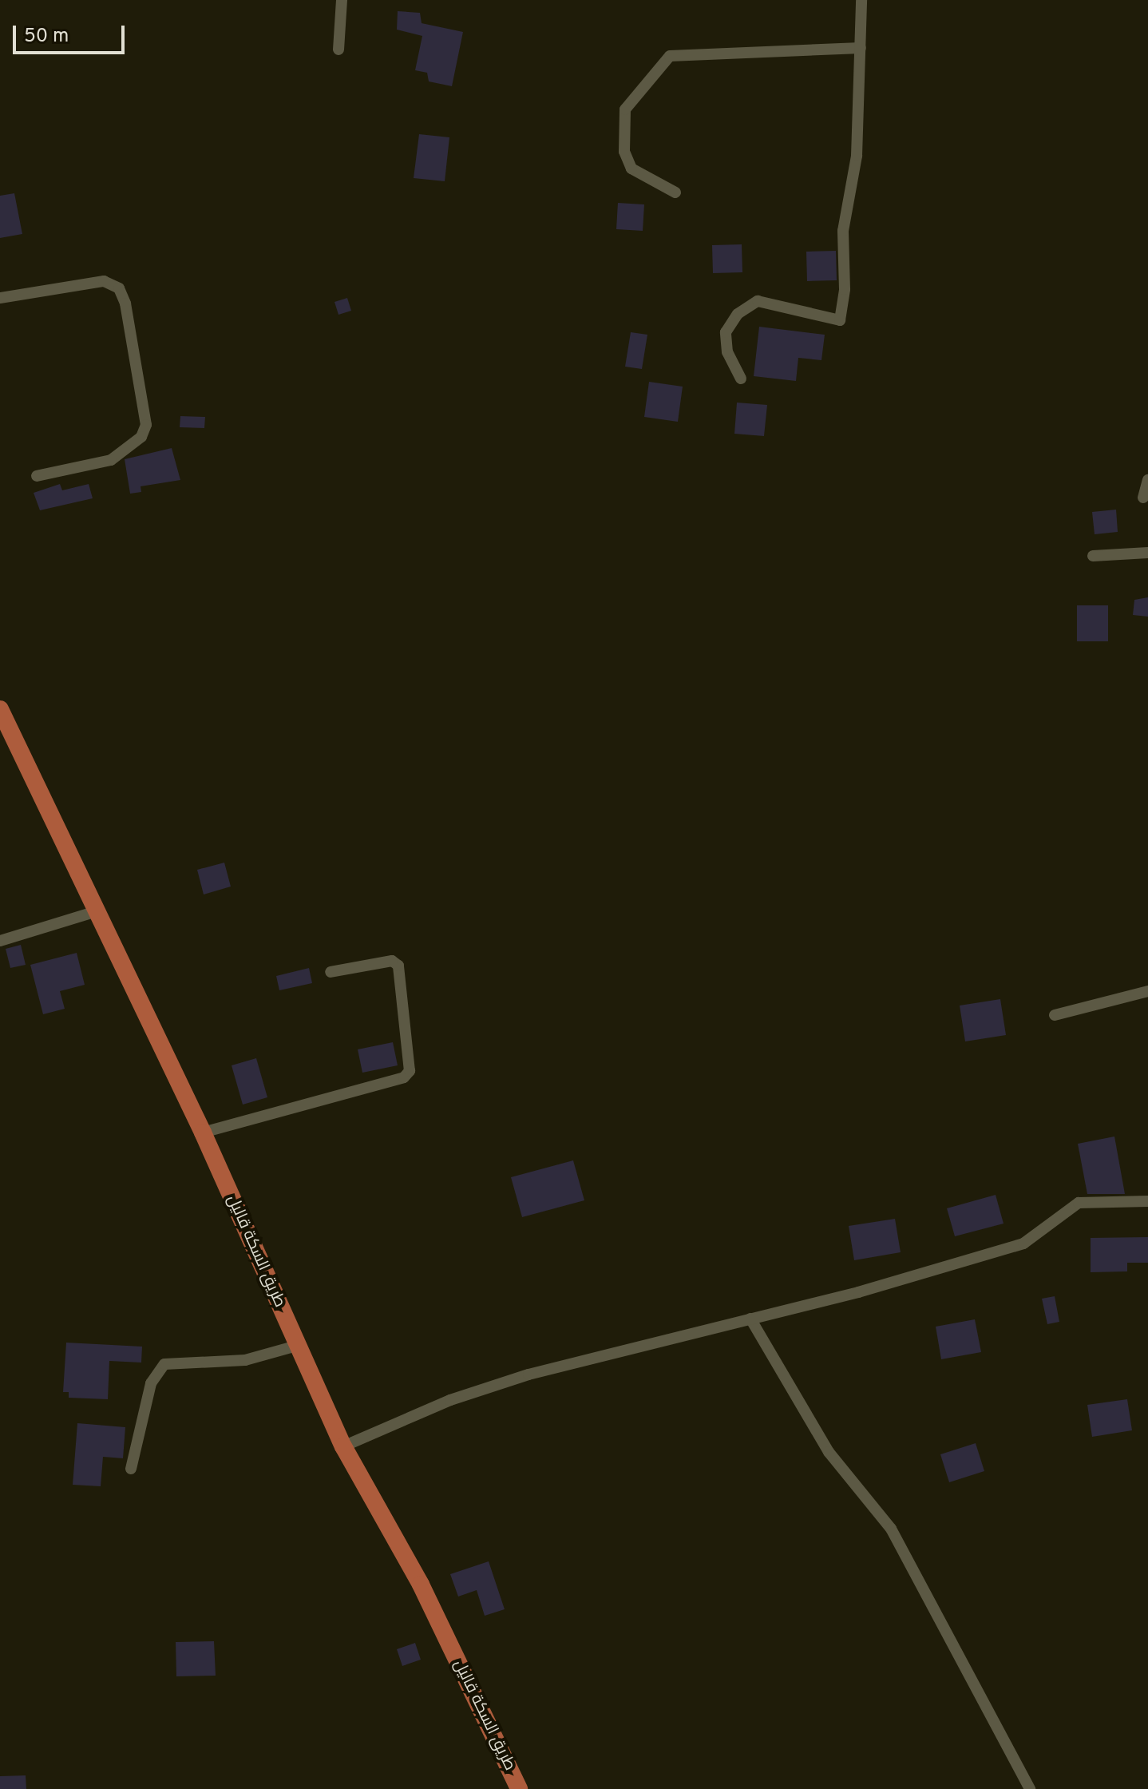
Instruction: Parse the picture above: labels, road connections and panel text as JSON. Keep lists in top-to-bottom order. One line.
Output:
{"streets":{"main road":["طريق السكة قاليل"]},"scale_bar":"50 m"}
